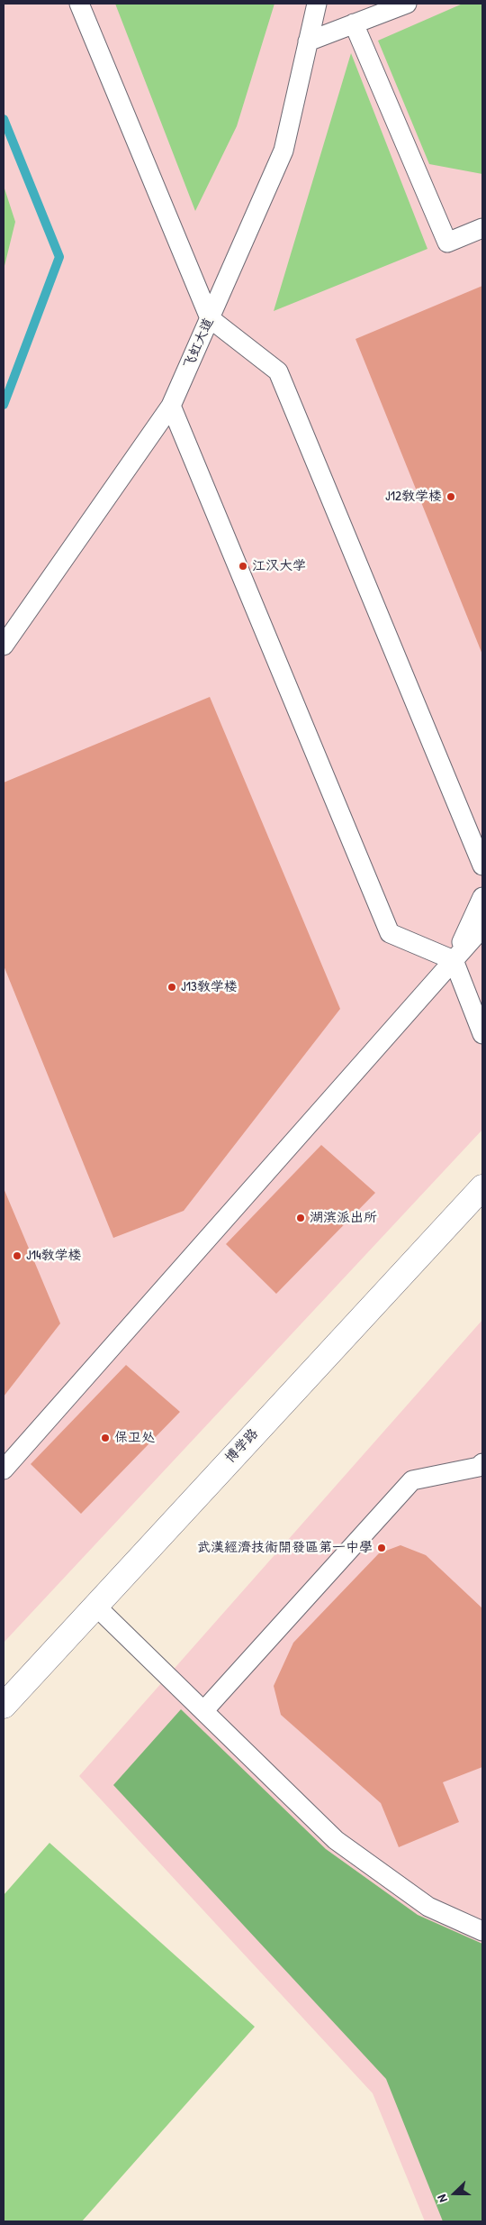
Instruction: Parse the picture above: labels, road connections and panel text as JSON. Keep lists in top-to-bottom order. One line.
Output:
{"streets":{"street":["博学路"],"lane":["飞虹大道"]},"places":["J12教学楼","江汉大学","J13教学楼","湖滨派出所","J14教学楼","保卫处","武漢經濟技術開發區第一中學"],"north":"left"}
